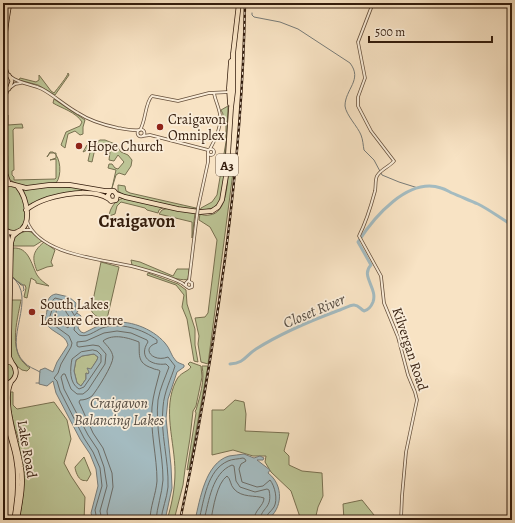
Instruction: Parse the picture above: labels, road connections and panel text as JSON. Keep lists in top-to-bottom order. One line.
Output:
{"streets":{"highway":["A3","Lake Road"],"street":["Kilvergan Road"]},"districts":["Craigavon"],"water":["Closet River","Craigavon Balancing Lakes"],"places":["Craigavon Omniplex","Hope Church","South Lakes Leisure Centre"],"scale_bar":"500 m"}
